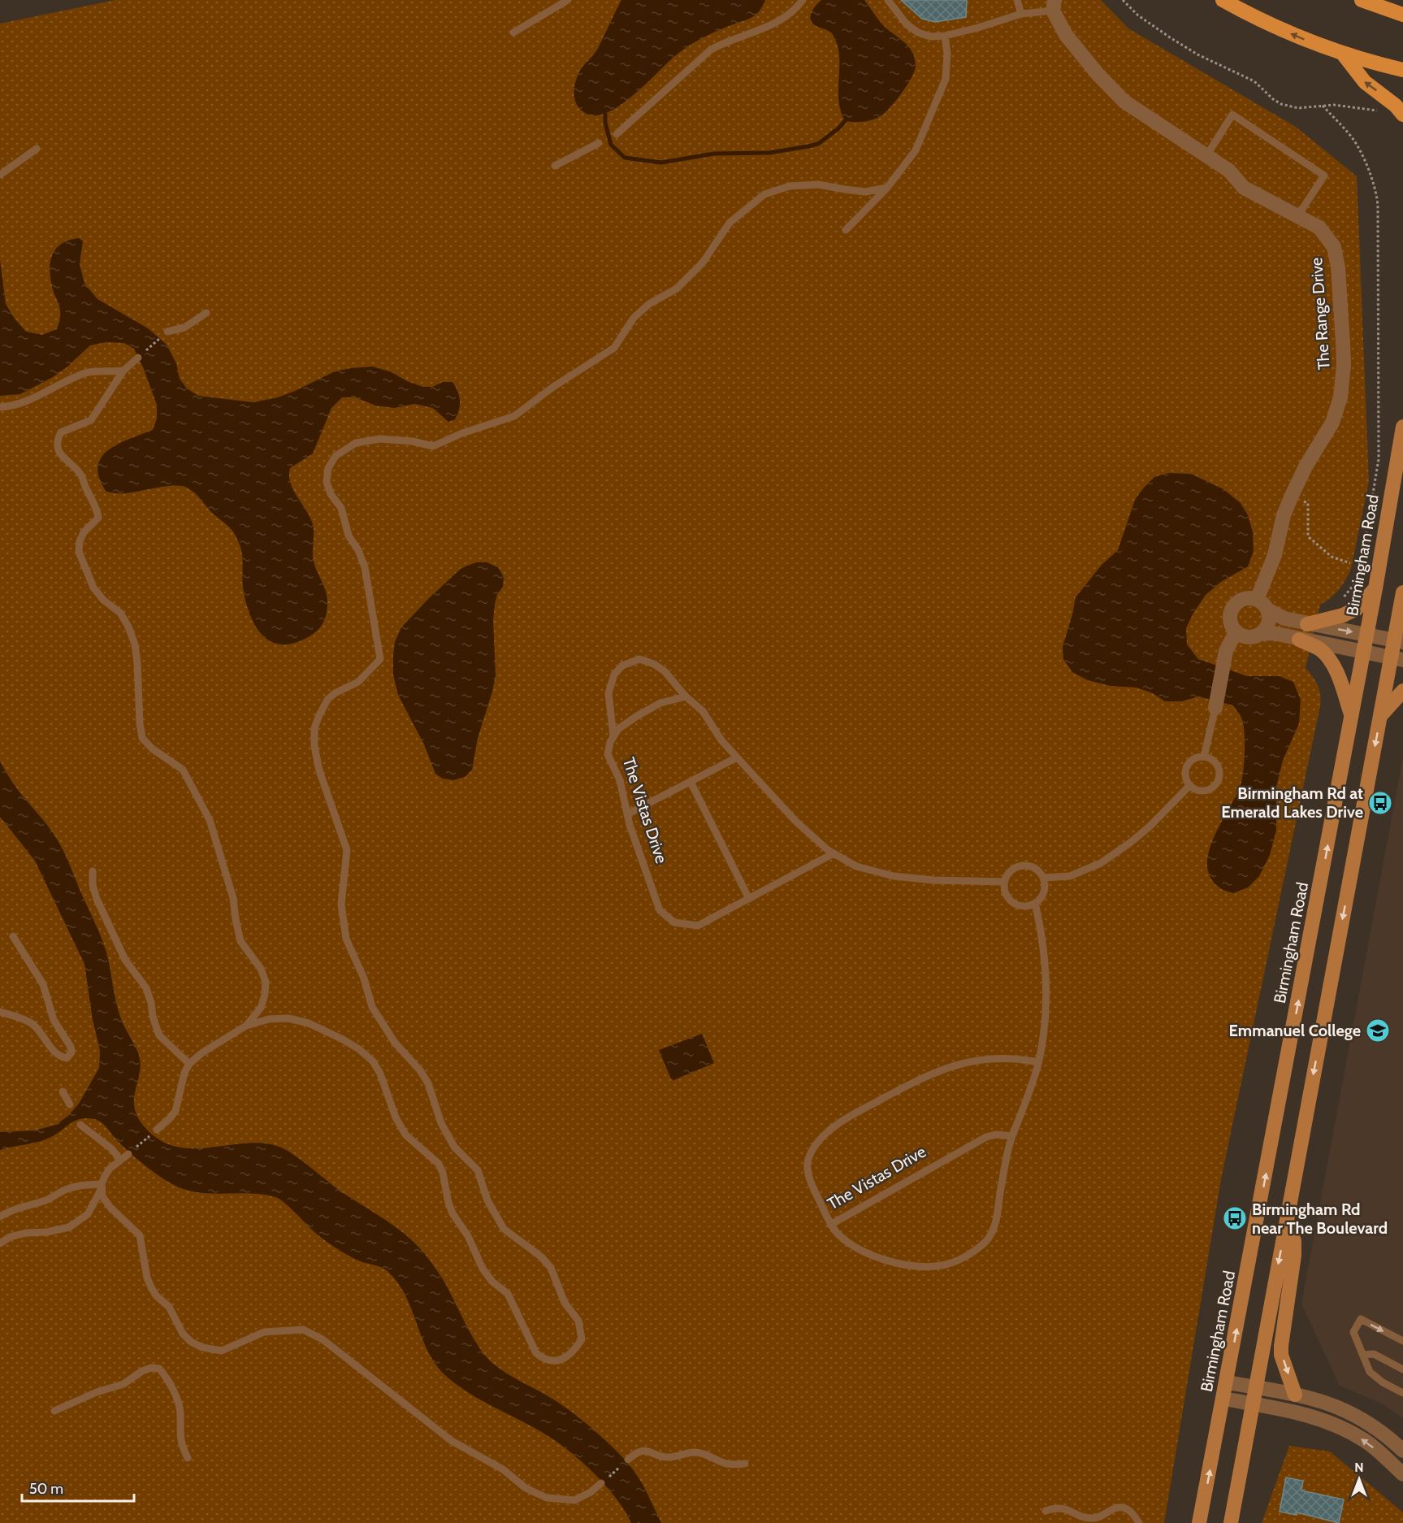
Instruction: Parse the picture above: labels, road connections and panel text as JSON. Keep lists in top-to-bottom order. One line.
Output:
{"streets":{"street":["The Range Drive","Birmingham Road"],"lane":["The Vistas Drive"]},"places":{"bus stop":["Birmingham Rd at Emerald Lakes Drive","Birmingham Rd near The Boulevard"],"school or university":["Emmanuel College"]},"scale_bar":"50 m","north":"top"}
